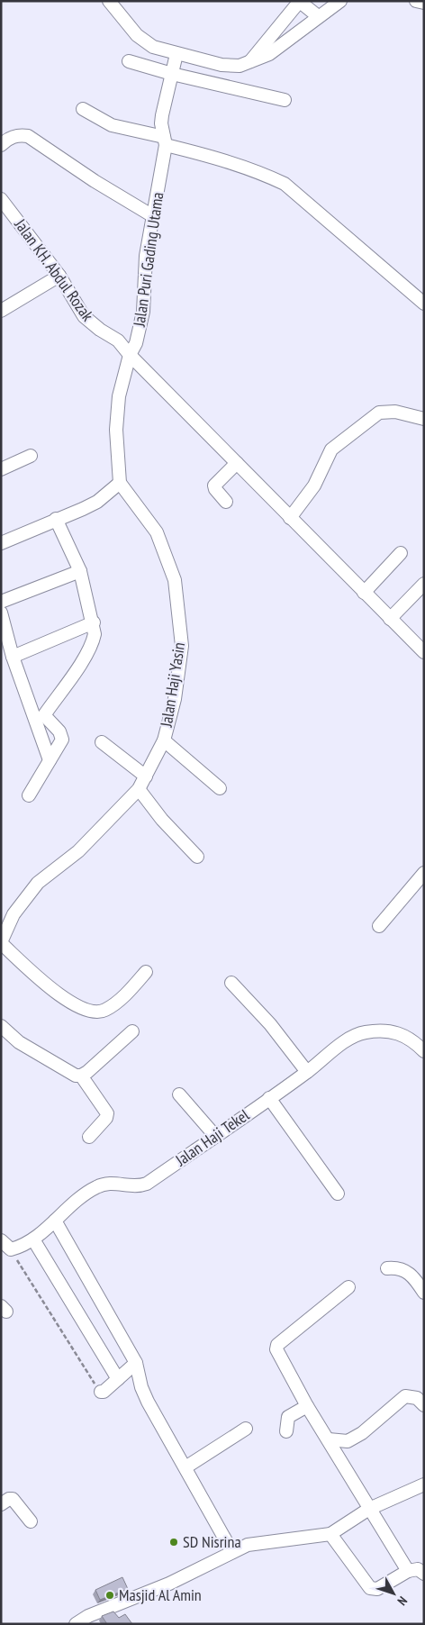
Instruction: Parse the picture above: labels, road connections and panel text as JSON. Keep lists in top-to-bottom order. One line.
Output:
{"streets":{"street":["Jalan Puri Gading Utama","Jalan KH. Abdul Rozak","Jalan Haji Yasin","Jalan Haji Tekel"]},"crossings":[["Jalan Puri Gading Utama","Jalan KH. Abdul Rozak"]],"places":["SD Nisrina","Masjid Al Amin"],"north":"bottom right"}
